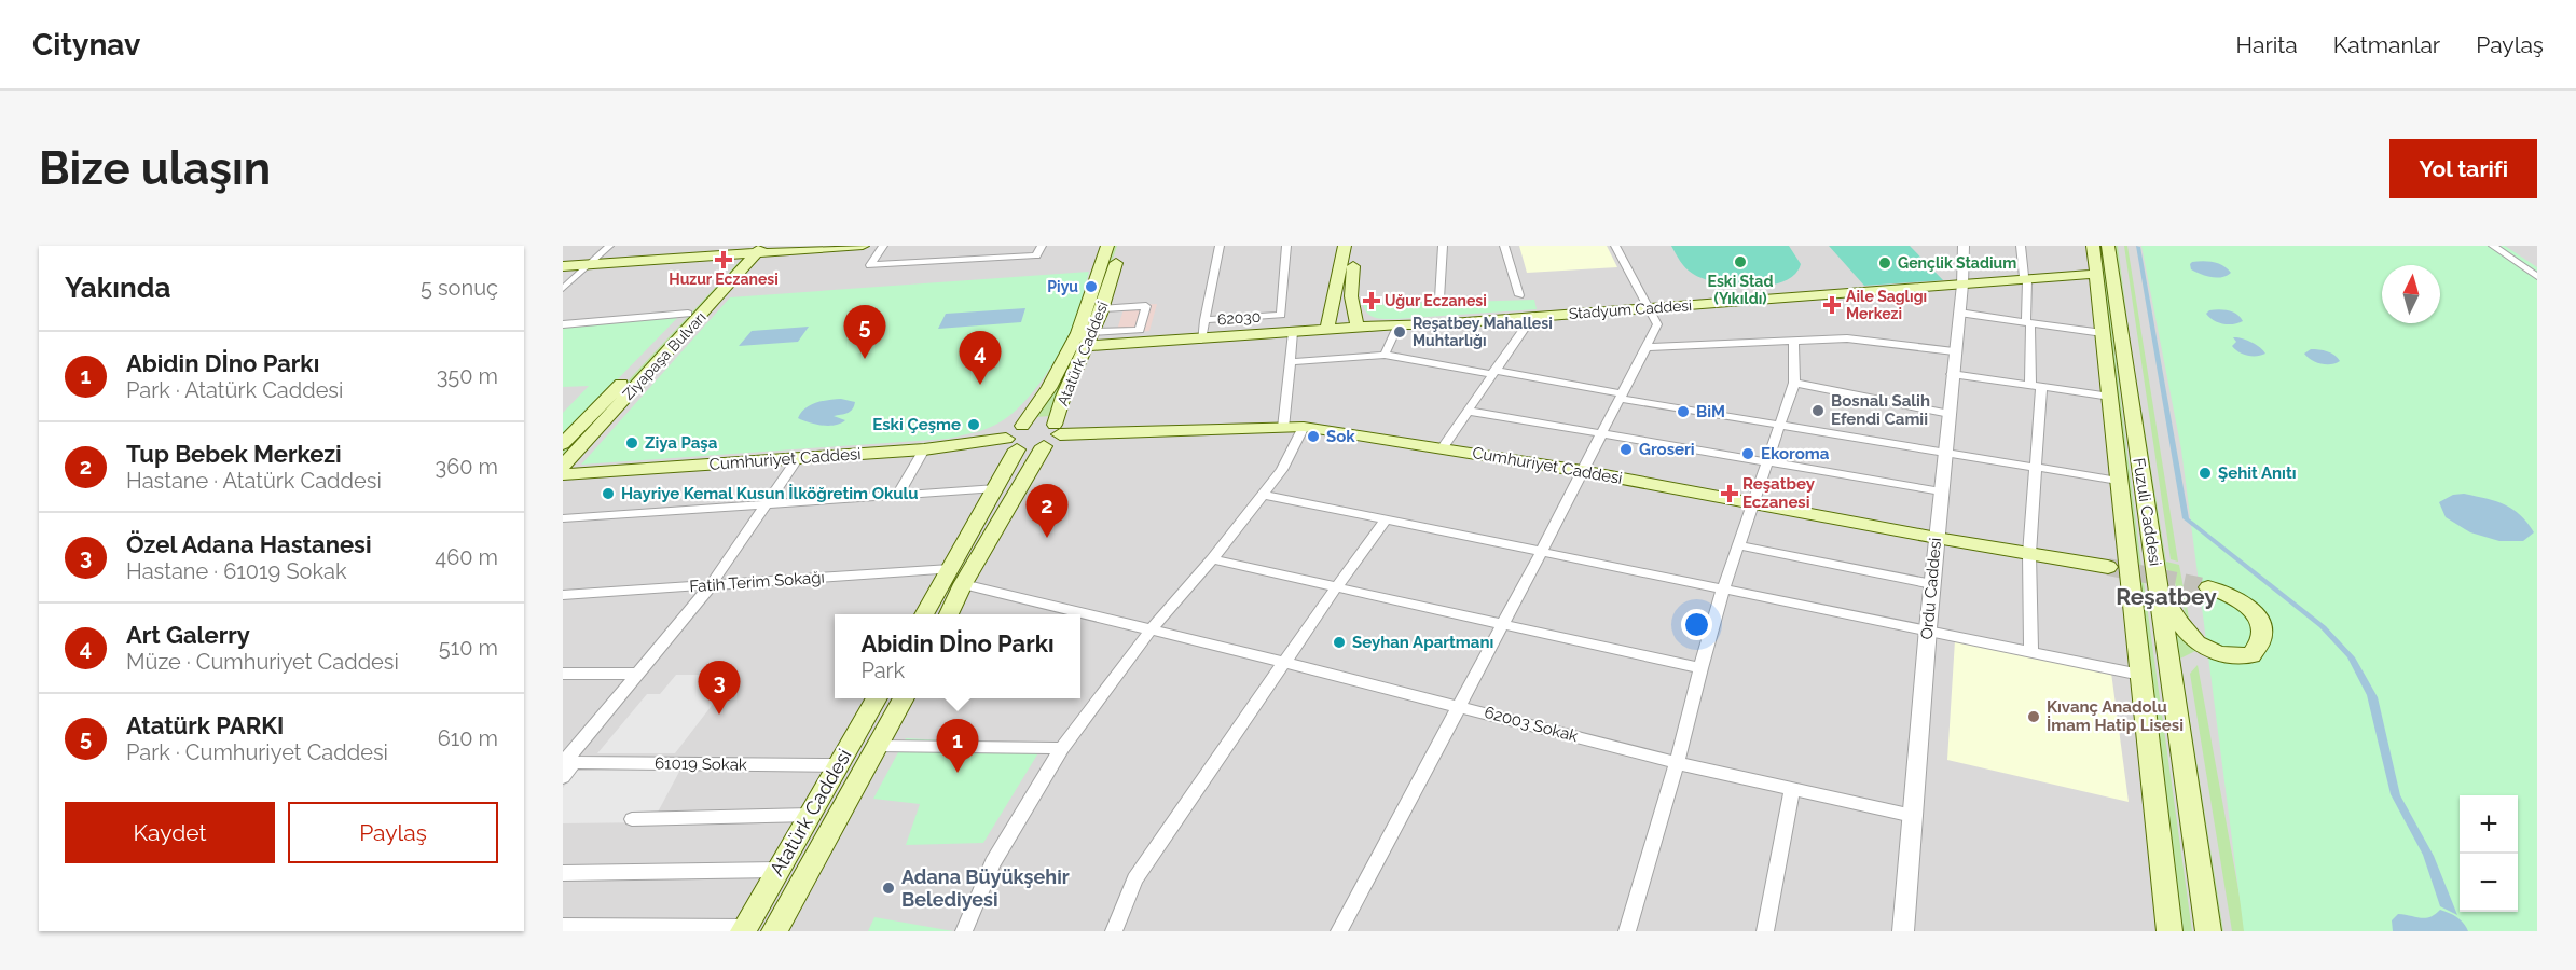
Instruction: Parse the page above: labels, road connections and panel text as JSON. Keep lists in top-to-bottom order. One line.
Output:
{"streets":{"main road":["Stadyum Caddesi","Atatürk Caddesi","Ziyapaşa Bulvarı","Cumhuriyet Caddesi","Fuzuli Caddesi"],"street":["62030","Fatih Terim Sokağı","Ordu Caddesi","62003 Sokak","61019 Sokak"]},"crossings":[["Stadyum Caddesi","Fuzuli Caddesi"],["Stadyum Caddesi","Ordu Caddesi"],["Atatürk Caddesi","Cumhuriyet Caddesi"],["Atatürk Caddesi","61019 Sokak"],["Cumhuriyet Caddesi","Ordu Caddesi"],["Ordu Caddesi","62003 Sokak"]],"districts":["Reşatbey"],"places":{"health":["Huzur Eczanesi","Uğur Eczanesi","Aile Saglıgı Merkezi","Reşatbey Eczanesi"],"other":["Eski Stad (Yıkıldı)","Gençlik Stadium","Piyu","Reşatbey Mahallesi Muhtarlığı","Bosnalı Salih Efendi Camii","BiM","Eski Çeşme","Sok","Ziya Paşa","Groseri","Ekoroma","Şehit Anıtı","Hayriye Kemal Kusun İlköğretim Okulu","Seyhan Apartmanı","Kıvanç Anadolu İmam Hatip Lisesi","Adana Büyükşehir Belediyesi"]},"north":"top","page":{"header":"Citynav","nav":["Harita","Katmanlar","Paylaş"],"buttons":["Yol tarifi",["Kaydet","Paylaş"]],"title":"Bize ulaşın","heading":["Yakında","5 sonuç"],"pins":["5","4","2","3","1"],"list":[{"mark":"1","name":"Abidin Dİno Parkı","note":"Park · Atatürk Caddesi","value":"350 m"},{"mark":"2","name":"Tup Bebek Merkezi","note":"Hastane · Atatürk Caddesi","value":"360 m"},{"mark":"3","name":"Özel Adana Hastanesi","note":"Hastane · 61019 Sokak","value":"460 m"},{"mark":"4","name":"Art Galerry","note":"Müze · Cumhuriyet Caddesi","value":"510 m"},{"mark":"5","name":"Atatürk PARKI","note":"Park · Cumhuriyet Caddesi","value":"610 m"}],"popup":["Abidin Dİno Parkı","Park"],"map_buttons":["+","−"]}}
